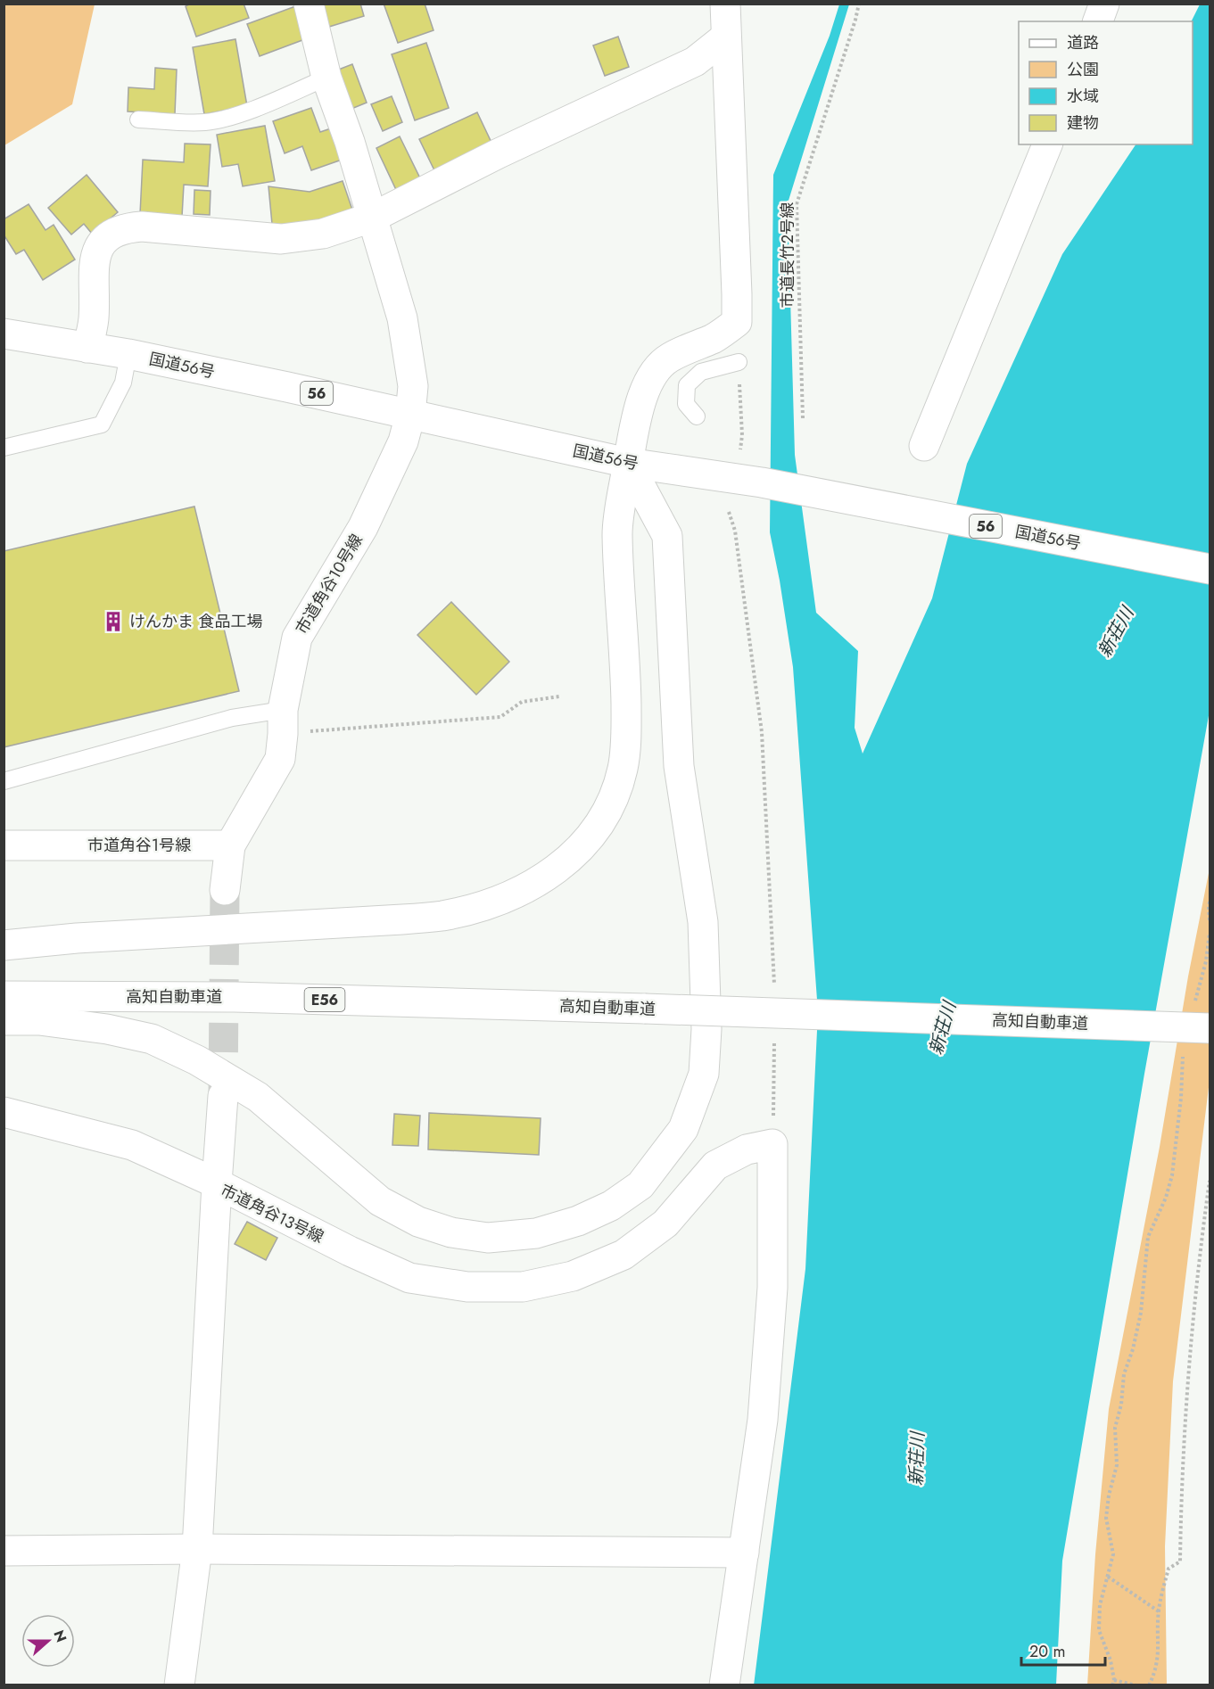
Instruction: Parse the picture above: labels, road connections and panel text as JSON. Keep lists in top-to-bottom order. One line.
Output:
{"streets":{"main road":["国道56号","56","市道角谷10号線","市道角谷1号線","高知自動車道","E56","市道角谷13号線"],"path":["市道長竹2号線"]},"crossings":[["国道56号","市道角谷10号線"],["市道角谷10号線","市道角谷1号線"]],"water":["新荘川"],"places":{"building":["けんかま 食品工場"]},"legend":["道路","公園","水域","建物"],"scale_bar":"20 m","north":"right"}
